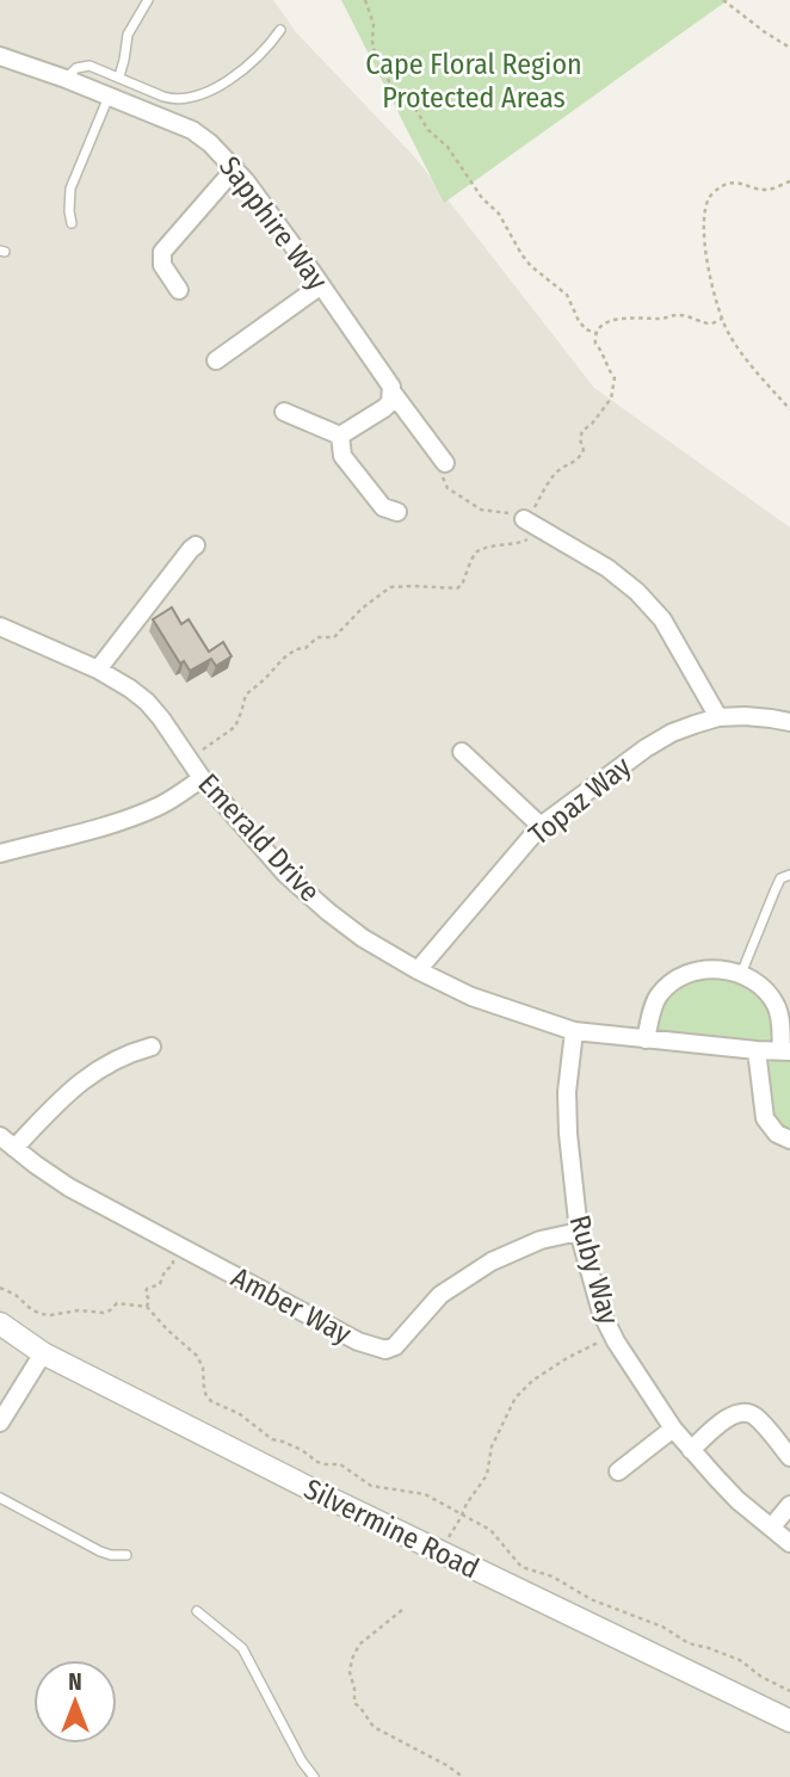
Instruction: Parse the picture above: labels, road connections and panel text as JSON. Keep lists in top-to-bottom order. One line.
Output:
{"streets":{"street":["Sapphire Way","Topaz Way","Emerald Drive","Ruby Way","Amber Way","Silvermine Road"]},"crossings":[["Topaz Way","Emerald Drive"],["Emerald Drive","Ruby Way"],["Ruby Way","Amber Way"]],"parks":["Cape Floral Region Protected Areas"],"north":"top"}
